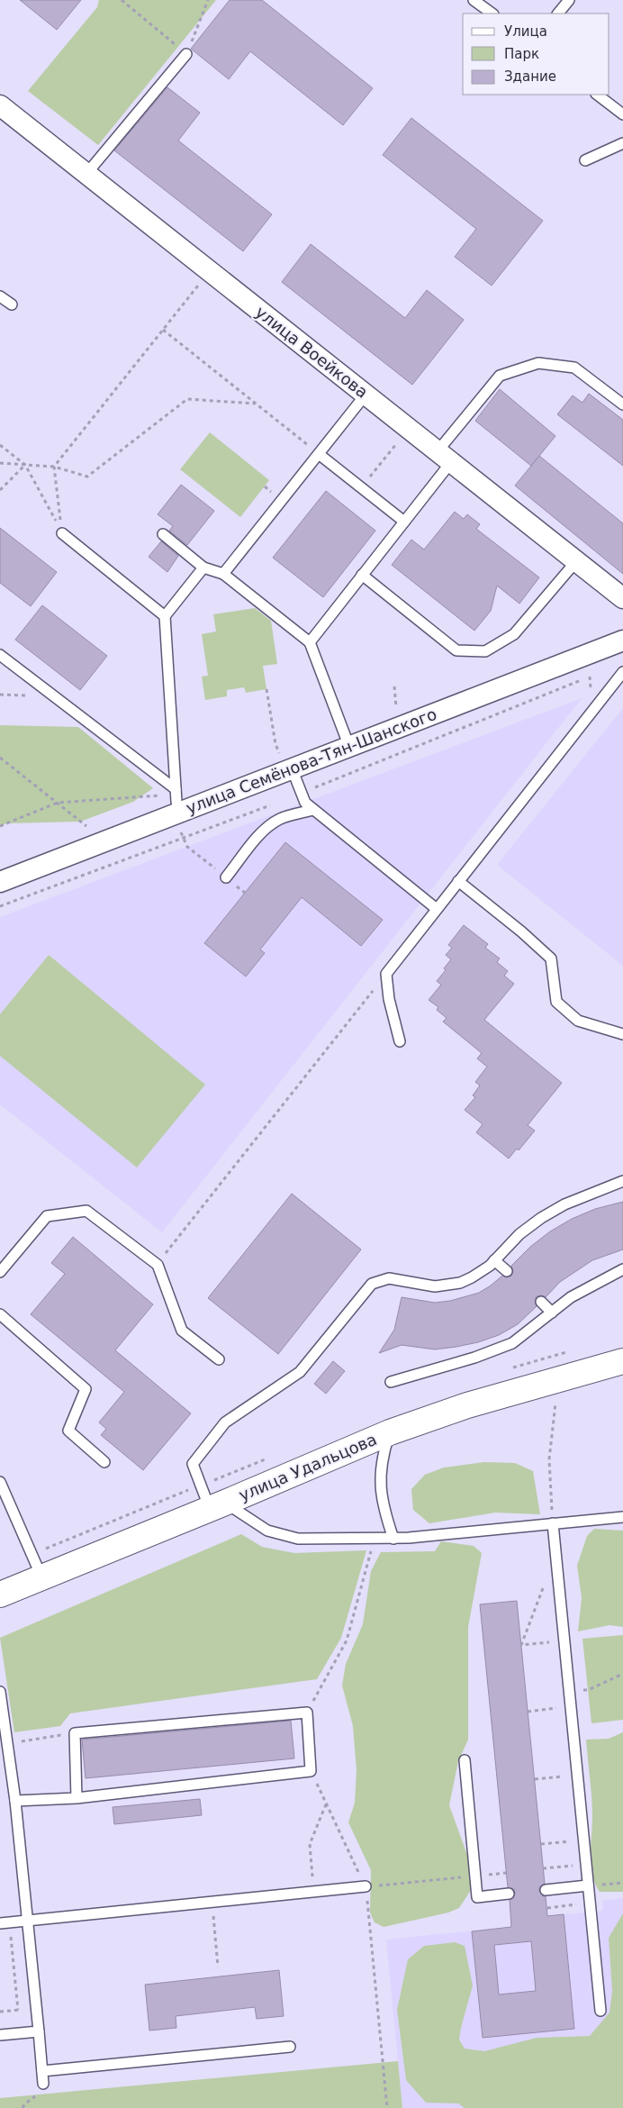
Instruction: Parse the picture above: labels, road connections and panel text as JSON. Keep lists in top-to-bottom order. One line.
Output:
{"streets":{"street":["улица Воейкова","улица Семёнова-Тян-Шанского","улица Удальцова"]},"legend":["Улица","Парк","Здание"]}
